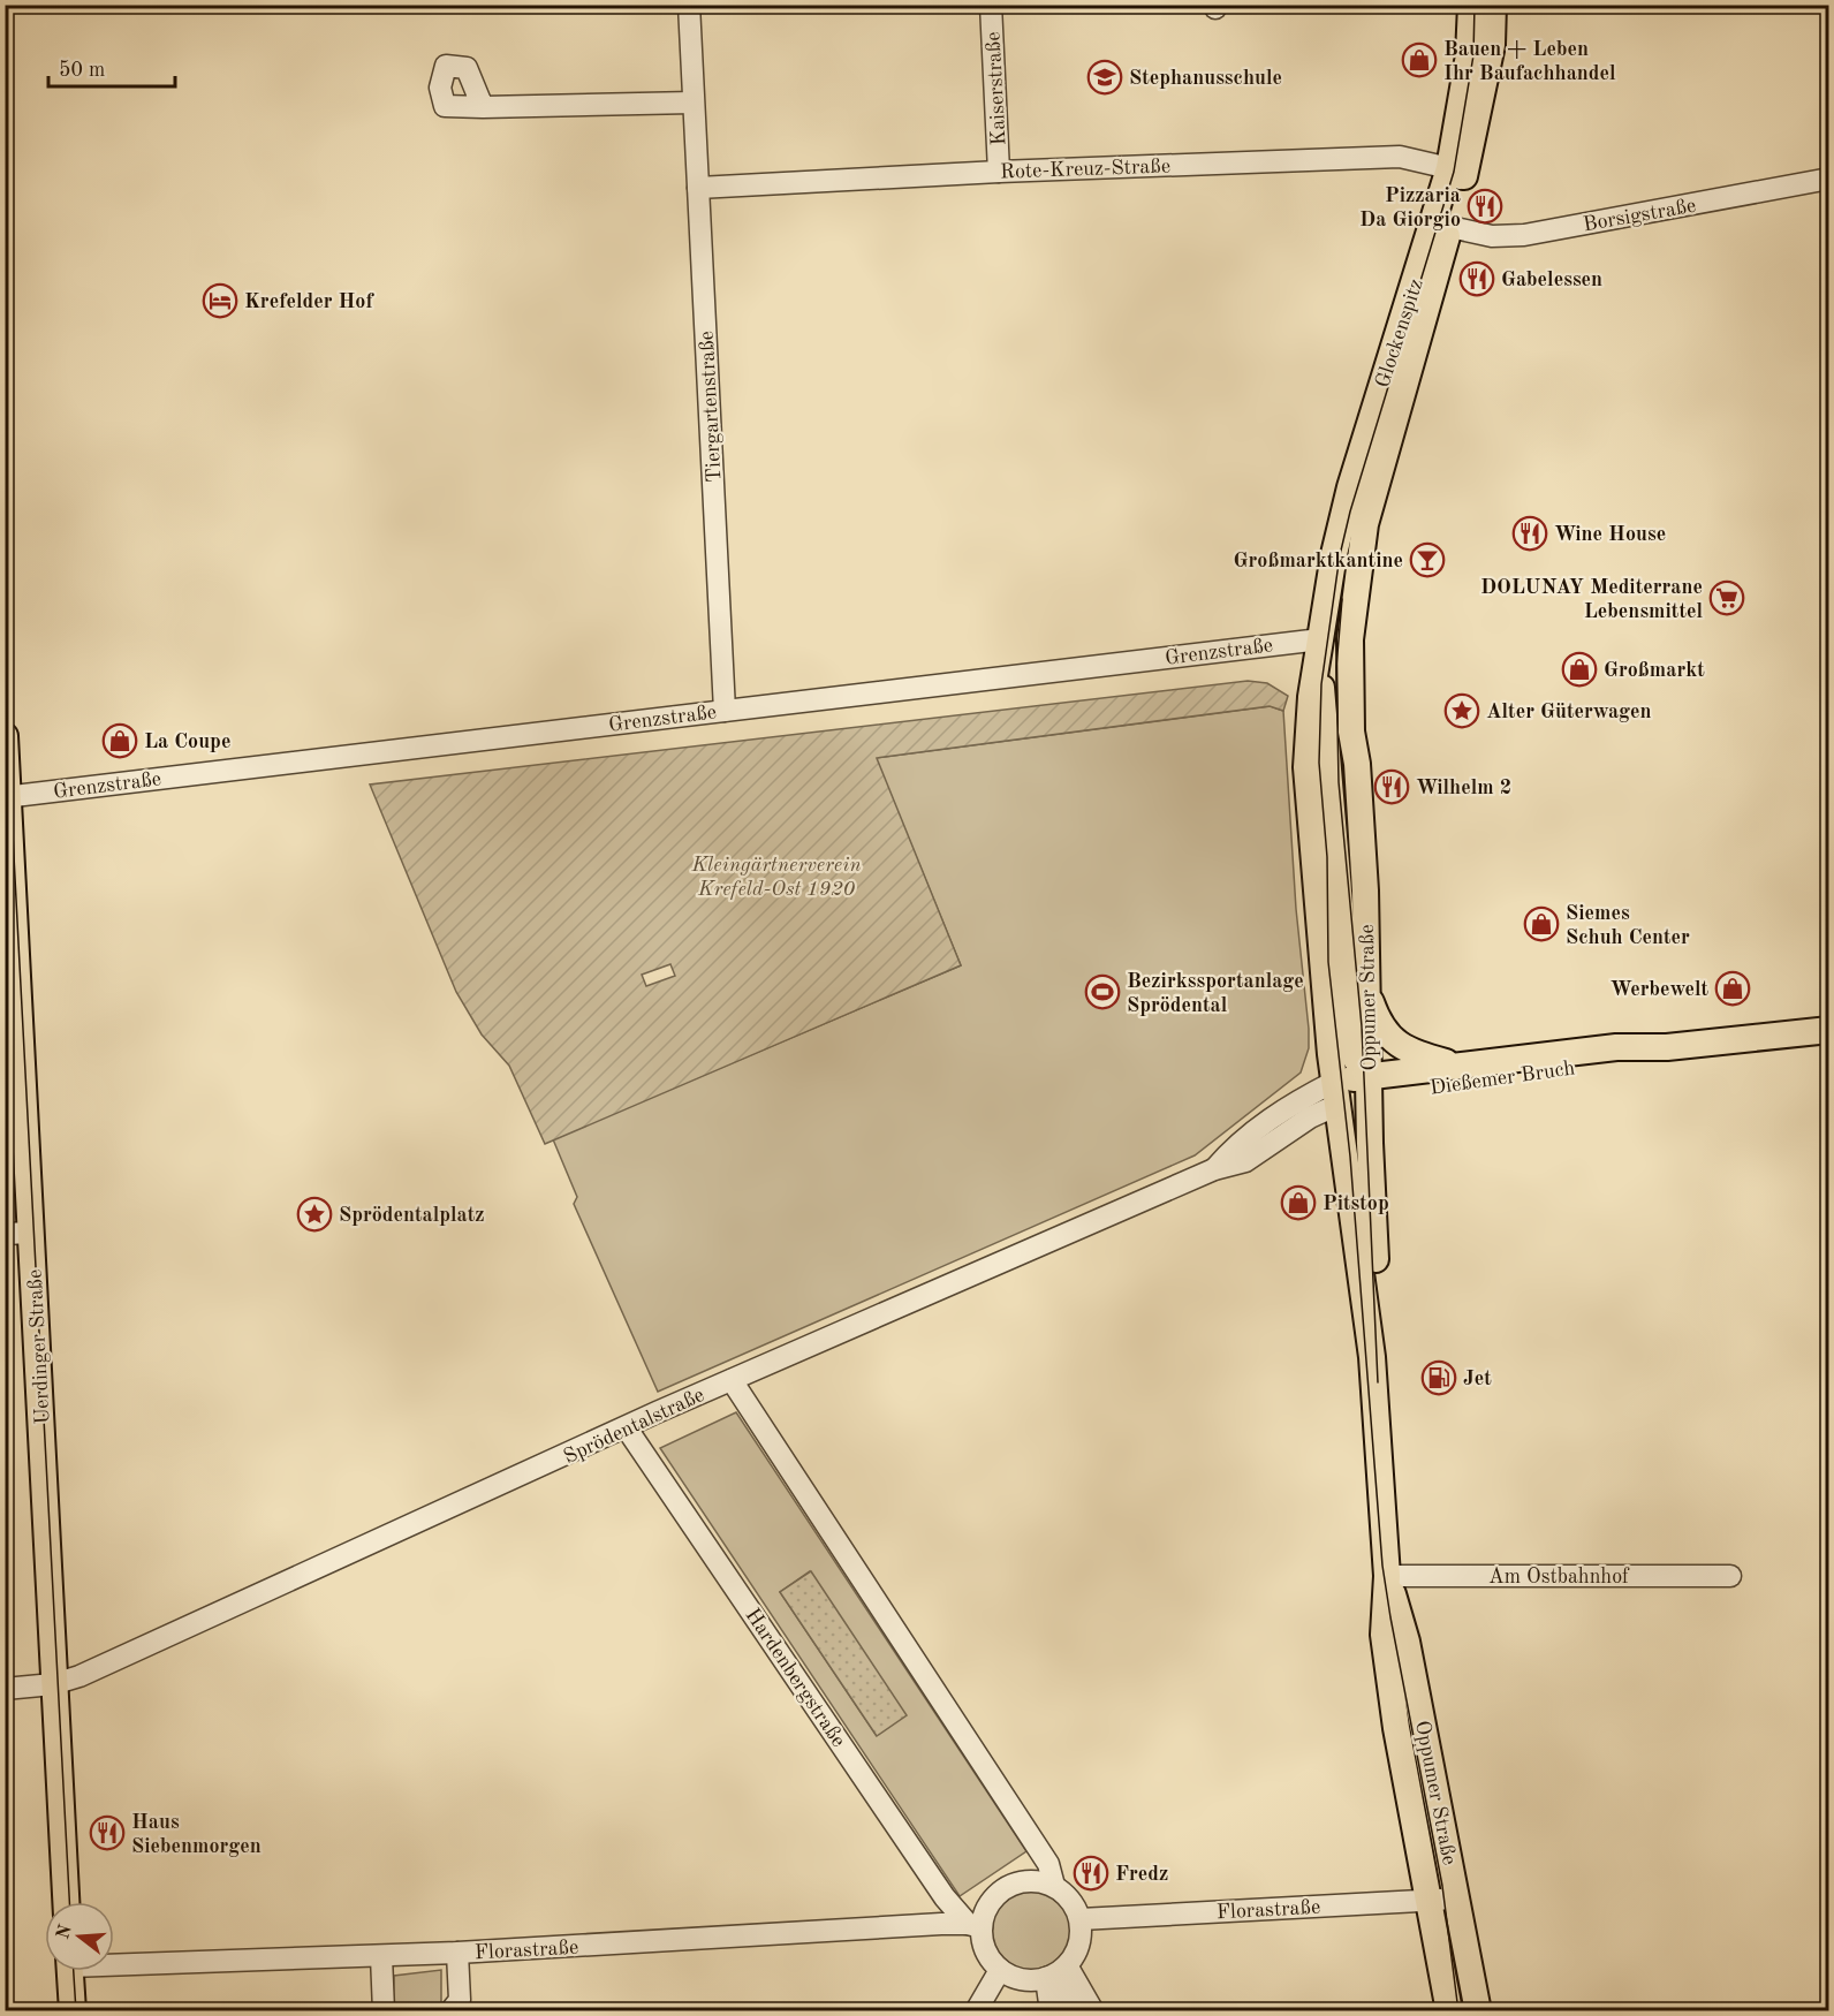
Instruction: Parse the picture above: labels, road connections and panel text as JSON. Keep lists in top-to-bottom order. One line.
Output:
{"streets":{"main road":["Glockenspitz","Oppumer Straße","Dießemer Bruch","Uerdinger Straße"],"street":["Kaiserstraße","Rote-Kreuz-Straße","Borsigstraße","Tiergartenstraße","Grenzstraße","Sprödentalstraße","Am Ostbahnhof","Hardenbergstraße","Florastraße"]},"crossings":[["Kaiserstraße","Rote-Kreuz-Straße"],["Rote-Kreuz-Straße","Glockenspitz"],["Rote-Kreuz-Straße","Tiergartenstraße"],["Borsigstraße","Glockenspitz"],["Glockenspitz","Grenzstraße"],["Glockenspitz","Oppumer Straße"],["Tiergartenstraße","Grenzstraße"],["Grenzstraße","Oppumer Straße"],["Grenzstraße","Uerdinger Straße"],["Oppumer Straße","Dießemer Bruch"],["Oppumer Straße","Sprödentalstraße"],["Oppumer Straße","Am Ostbahnhof"],["Oppumer Straße","Florastraße"],["Dießemer Bruch","Sprödentalstraße"],["Uerdinger Straße","Sprödentalstraße"],["Sprödentalstraße","Hardenbergstraße"],["Hardenbergstraße","Florastraße"]],"parks":["Kleingärtnerverein Krefeld-Ost 1920"],"places":{"shop":["Bauen + Leben Ihr Baufachhandel","Großmarkt","La Coupe","Siemes Schuh Center","Werbewelt","Pitstop"],"school or university":["Stephanusschule"],"restaurant":["Pizzaria Da Giorgio","Gabelessen","Wine House","Wilhelm 2","Haus Siebenmorgen","Fredz"],"hotel":["Krefelder Hof"],"bar":["Großmarktkantine"],"supermarket":["DOLUNAY Mediterrane Lebensmittel"],"place":["Alter Güterwagen","Sprödentalplatz"],"sports":["Bezirkssportanlage Sprödental"],"fuel station":["Jet"]},"scale_bar":"50 m","north":"left"}
